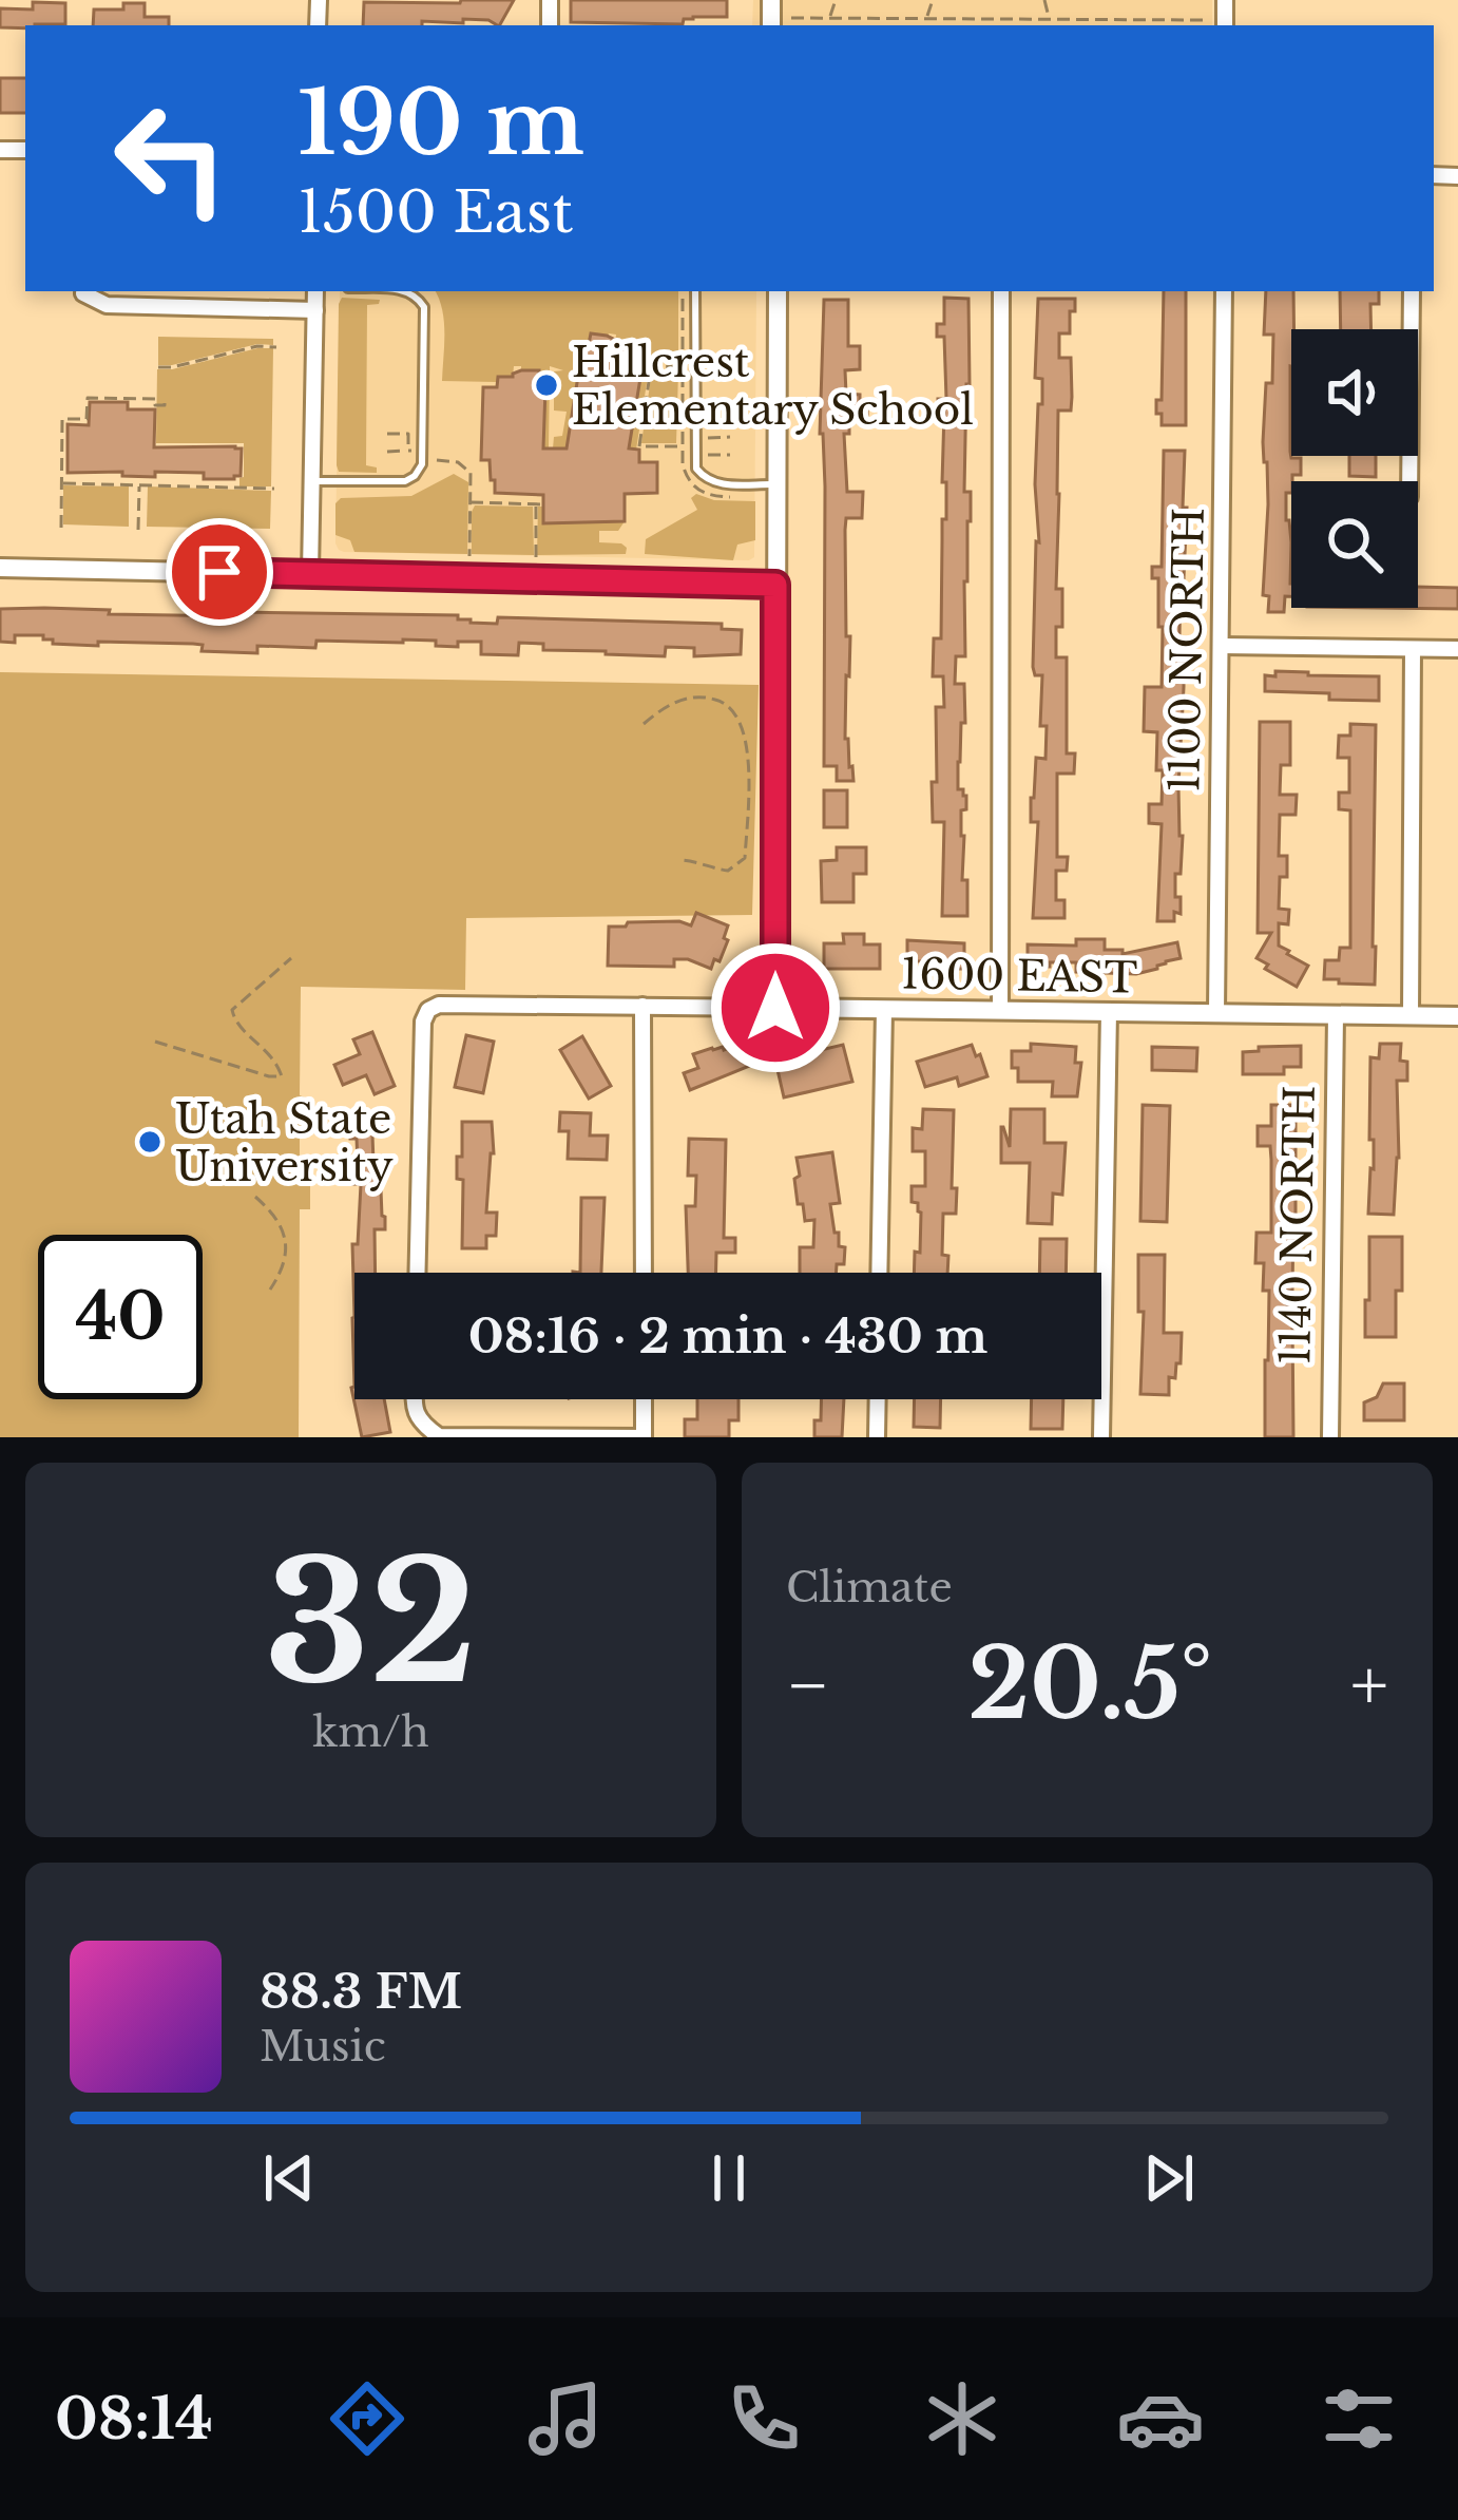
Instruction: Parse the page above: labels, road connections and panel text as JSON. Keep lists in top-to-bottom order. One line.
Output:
{"streets":{"street":["1100 NORTH","1600 EAST","1140 NORTH"]},"crossings":[["1100 NORTH","1600 EAST"],["1600 EAST","1140 NORTH"]],"places":["Hillcrest Elementary School","Utah State University"],"page":{"turn":["190 m","1500 East"],"limit":"40","trip":"08:16 · 2 min · 430 m","tile":[["32","km/h"],"Climate"],"heat":["−","20.5°","+"],"song":["88.3 FM","Music"],"tabs":"08:14"}}
